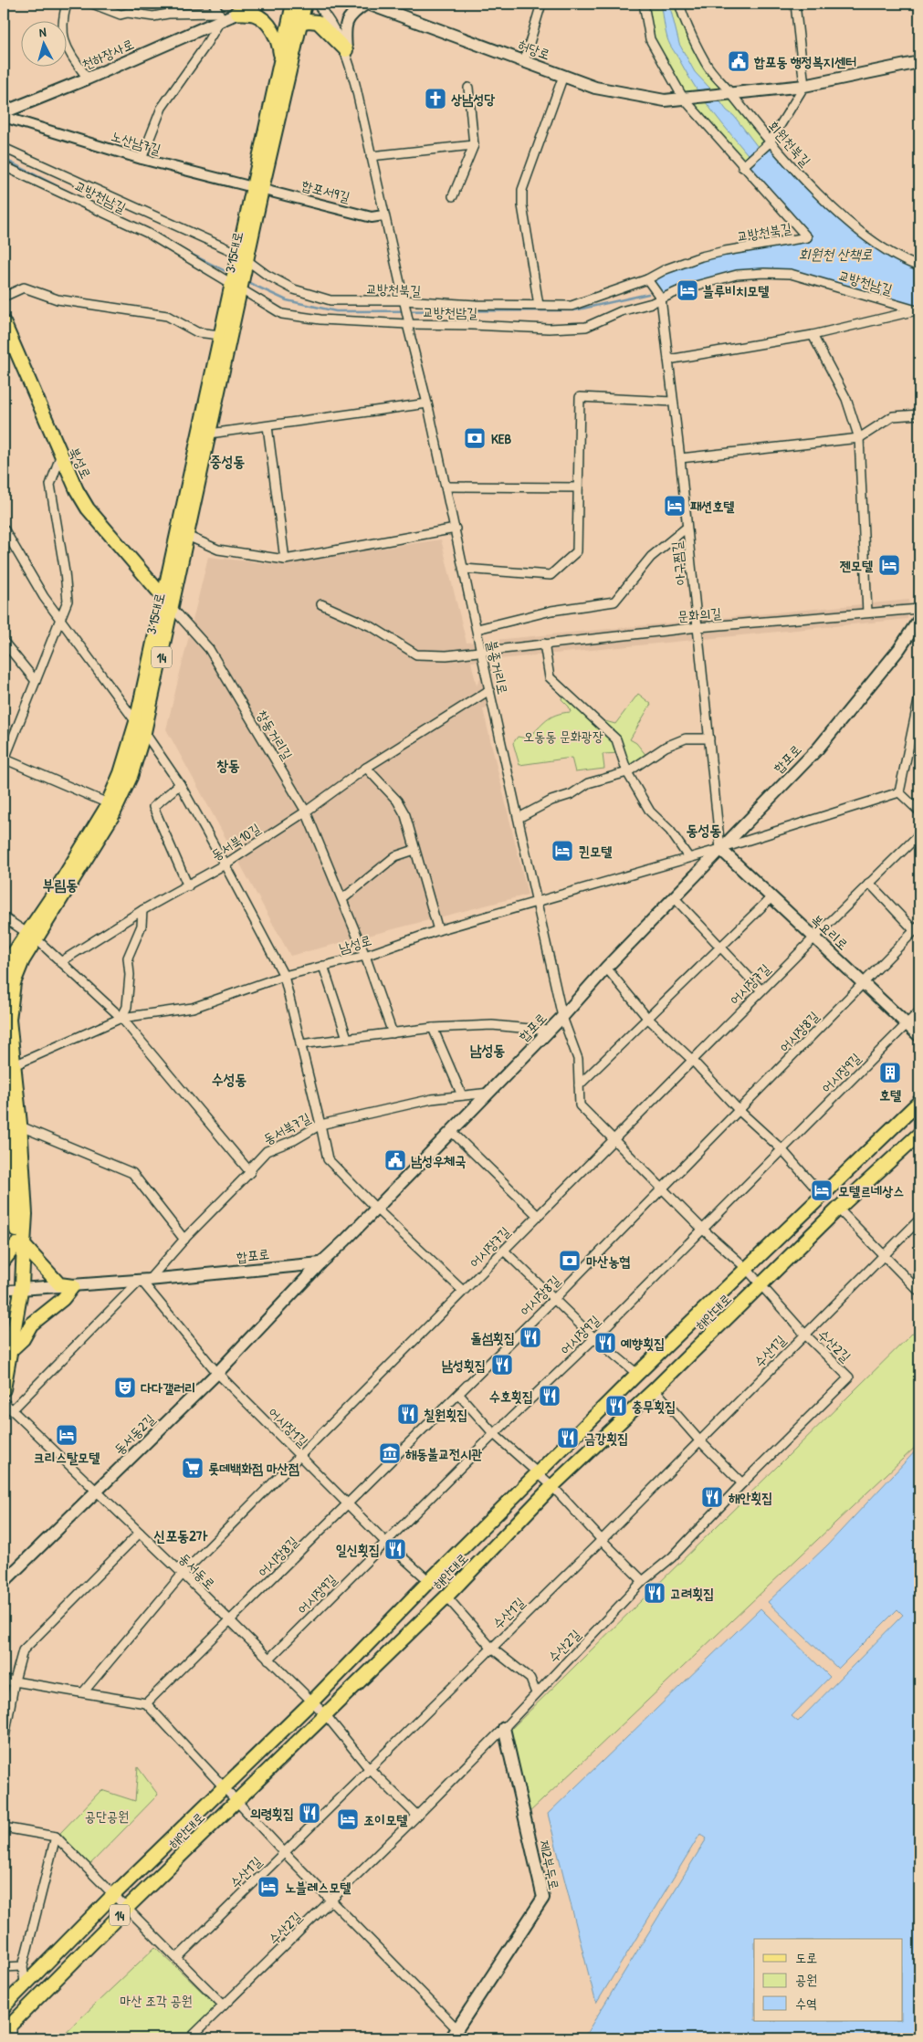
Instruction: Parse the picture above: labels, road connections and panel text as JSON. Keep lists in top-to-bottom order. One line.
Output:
{"streets":{"main road":["허당로","천하장사로","3·15대로","북성로","14","합포로","복요리로","해안대로","동서동2길","제2부두로"],"street":["노산남7길","회원천북길","합포서9길","교방천남길","교방천북길","아구찜길","문화의길","불종거리로","창동거리길","동서북10길","남성로","어시장7길","어시장8길","어시장9길","동서북7길","수산2길","수산1길","어시장1길","동서동로"]},"crossings":[["허당로","회원천북길"],["노산남7길","합포서9길"],["노산남7길","3·15대로"],["합포서9길","3·15대로"],["교방천남길","3·15대로"],["교방천남길","아구찜길"],["교방천남길","불종거리로"],["교방천북길","3·15대로"],["교방천북길","아구찜길"],["교방천북길","불종거리로"],["3·15대로","북성로"],["3·15대로","14"],["3·15대로","창동거리길"],["3·15대로","합포로"],["3·15대로","남성로"],["북성로","창동거리길"],["아구찜길","문화의길"],["아구찜길","합포로"],["아구찜길","복요리로"],["아구찜길","남성로"],["문화의길","불종거리로"],["14","합포로"],["불종거리로","합포로"],["불종거리로","동서북10길"],["불종거리로","남성로"],["불종거리로","어시장7길"],["불종거리로","수산2길"],["창동거리길","동서북10길"],["창동거리길","남성로"],["합포로","복요리로"],["합포로","남성로"],["합포로","동서북7길"],["합포로","어시장1길"],["합포로","동서동2길"],["복요리로","남성로"],["복요리로","어시장7길"],["복요리로","어시장8길"],["복요리로","어시장9길"],["어시장7길","수산2길"],["어시장7길","어시장1길"],["어시장7길","동서동로"],["어시장8길","수산2길"],["어시장8길","어시장1길"],["어시장8길","동서동로"],["어시장9길","수산2길"],["어시장9길","어시장1길"],["어시장9길","동서동로"],["동서북7길","어시장1길"],["동서북7길","동서동로"],["해안대로","수산2길"],["해안대로","어시장1길"],["해안대로","동서동로"],["수산2길","수산1길"],["수산2길","동서동로"],["수산2길","제2부두로"],["수산1길","동서동로"],["어시장1길","동서동2길"],["동서동2길","동서동로"]],"districts":["중성동","창동","동성동","부림동","남성동","수성동","신포동2가"],"water":["회원천 산책로"],"parks":["오동동 문화광장","공단공원","마산 조각 공원"],"places":{"public building":["합포동 행정복지센터","남성우체국"],"church":["상남성당"],"hotel":["블루비치모텔","패션호텔","젠모텔","퀸모텔","모텔르네상스","크리스탈모텔","조이모텔","노블레스모텔"],"bank":["KEB","마산농협"],"building":["호텔"],"restaurant":["돌섬횟집","예향횟집","남성횟집","수호횟집","충무횟집","칠원횟집","금강횟집","해안횟집","일신횟집","고려횟집","의령횟집"],"theatre":["다다갤러리"],"museum":["해동불교전시관"],"supermarket":["롯데백화점 마산점"]},"legend":["도로","공원","수역"],"north":"top"}
